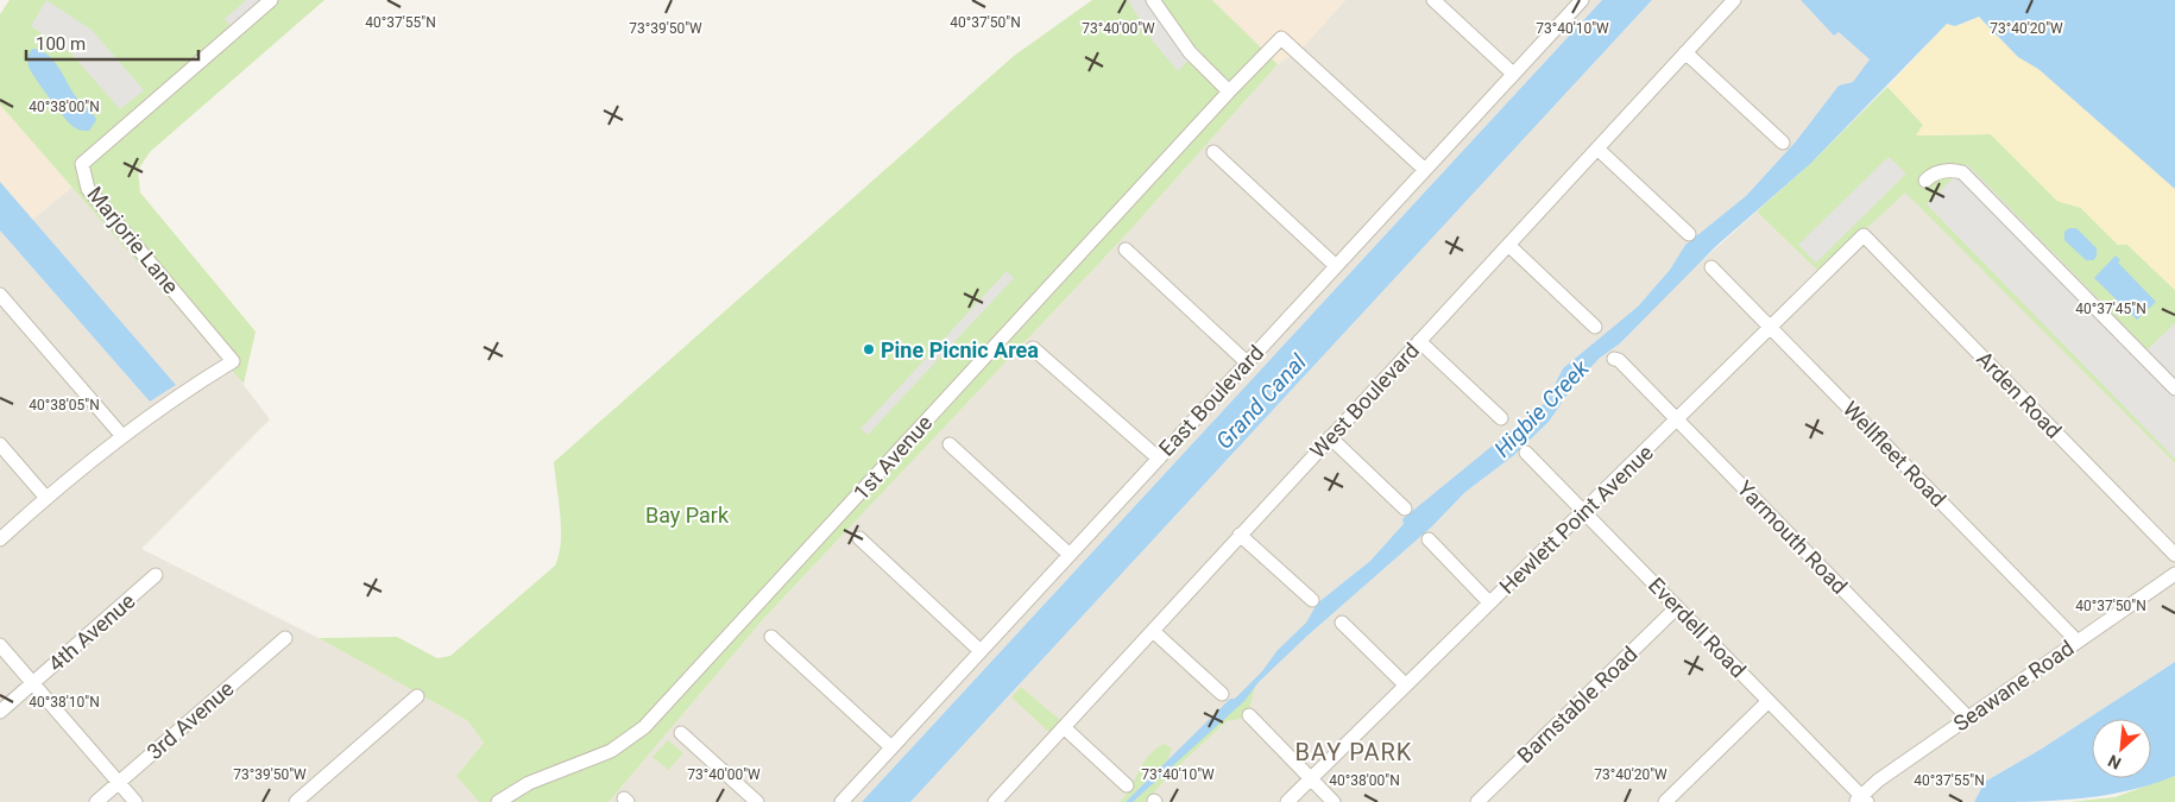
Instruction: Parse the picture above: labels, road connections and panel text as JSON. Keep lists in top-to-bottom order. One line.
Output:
{"streets":{"street":["Marjorie Lane","Arden Road","East Boulevard","West Boulevard","Wellfleet Road","1st Avenue","Hewlett Point Avenue","Yarmouth Road","Everdell Road","4th Avenue","Seawane Road","Barnstable Road","3rd Avenue"]},"crossings":[["Arden Road","Hewlett Point Avenue"],["East Boulevard","1st Avenue"],["Wellfleet Road","Hewlett Point Avenue"],["Wellfleet Road","Seawane Road"],["Hewlett Point Avenue","Yarmouth Road"],["Hewlett Point Avenue","Everdell Road"],["Yarmouth Road","Seawane Road"],["Everdell Road","Seawane Road"],["Everdell Road","Barnstable Road"]],"districts":["BAY PARK"],"water":["Grand Canal","Higbie Creek"],"parks":["Bay Park"],"places":["Pine Picnic Area"],"scale_bar":"100 m","north":"bottom left","coordinates":["40°37'55\"N","40°37'50\"N","73°39'50\"W","73°40'00\"W","73°40'10\"W","73°40'20\"W","40°38'00\"N","40°37'45\"N","40°38'05\"N","40°38'10\"N"]}
